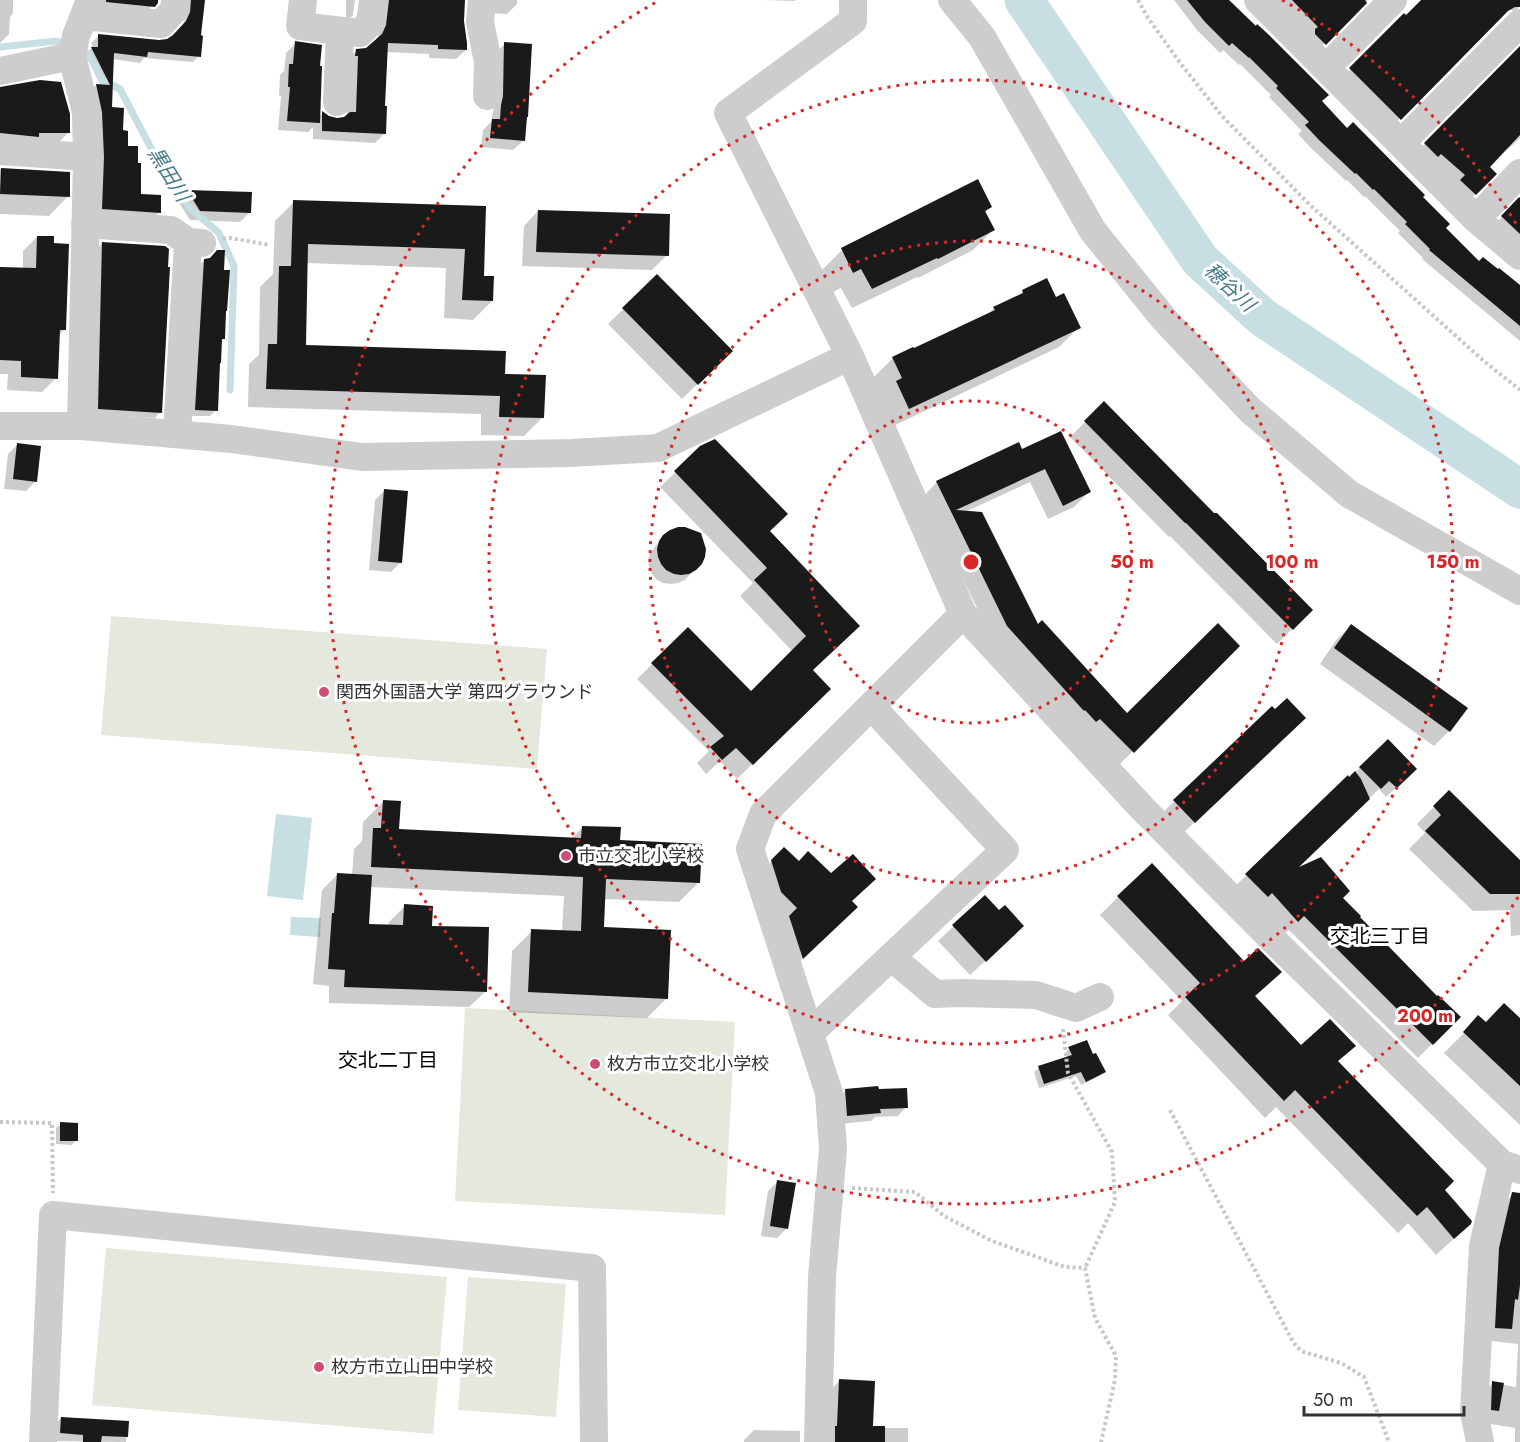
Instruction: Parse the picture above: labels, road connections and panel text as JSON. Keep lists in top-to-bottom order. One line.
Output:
{"districts":["交北三丁目","交北二丁目"],"water":["黒田川","穂谷川"],"places":["関西外国語大学 第四グラウンド","市立交北小学校","枚方市立交北小学校","枚方市立山田中学校"],"scale_bar":"50 m","rings":["50 m","100 m","150 m","200 m"]}
